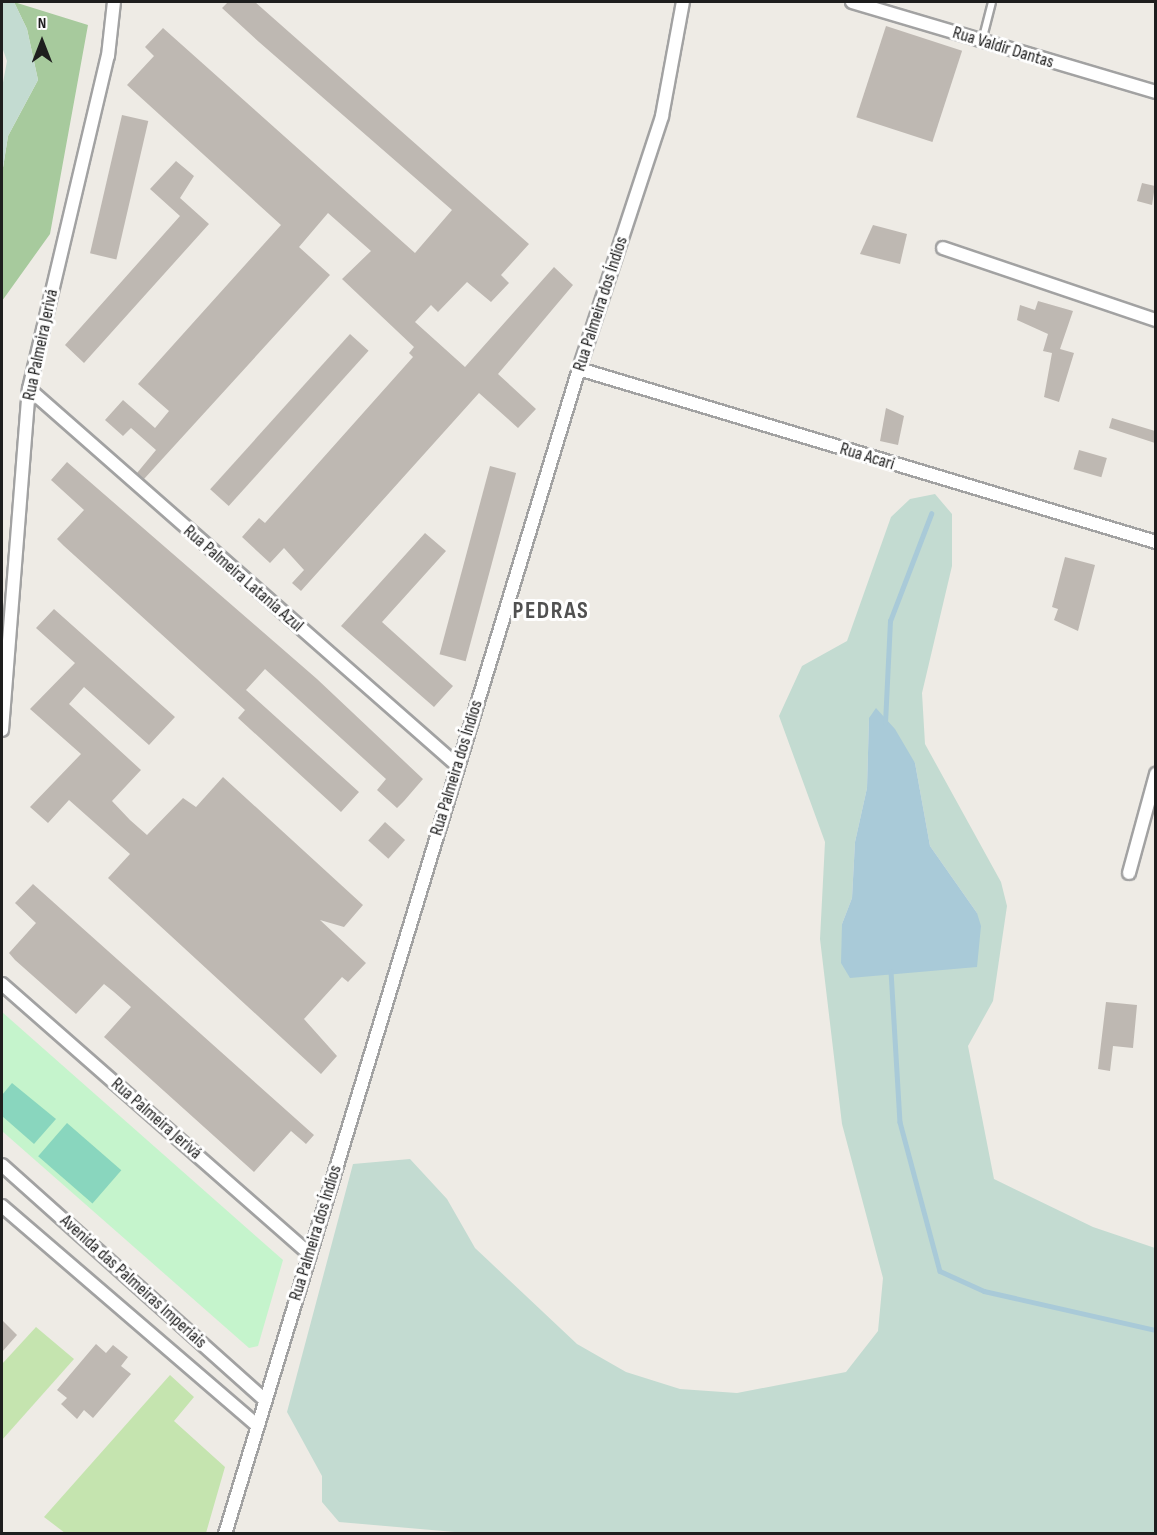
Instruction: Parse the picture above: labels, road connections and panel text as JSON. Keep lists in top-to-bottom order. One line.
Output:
{"streets":{"street":["Rua Valdir Dantas","Rua Palmeira dos Índios","Rua Palmeira Jerivá","Rua Acari","Rua Palmeira Latania Azul","Avenida das Palmeiras Imperiais"]},"crossings":[["Rua Palmeira dos Índios","Rua Palmeira Jerivá"],["Rua Palmeira dos Índios","Rua Acari"],["Rua Palmeira dos Índios","Rua Palmeira Latania Azul"],["Rua Palmeira dos Índios","Avenida das Palmeiras Imperiais"],["Rua Palmeira Jerivá","Rua Palmeira Latania Azul"]],"districts":["PEDRAS"],"north":"top"}
